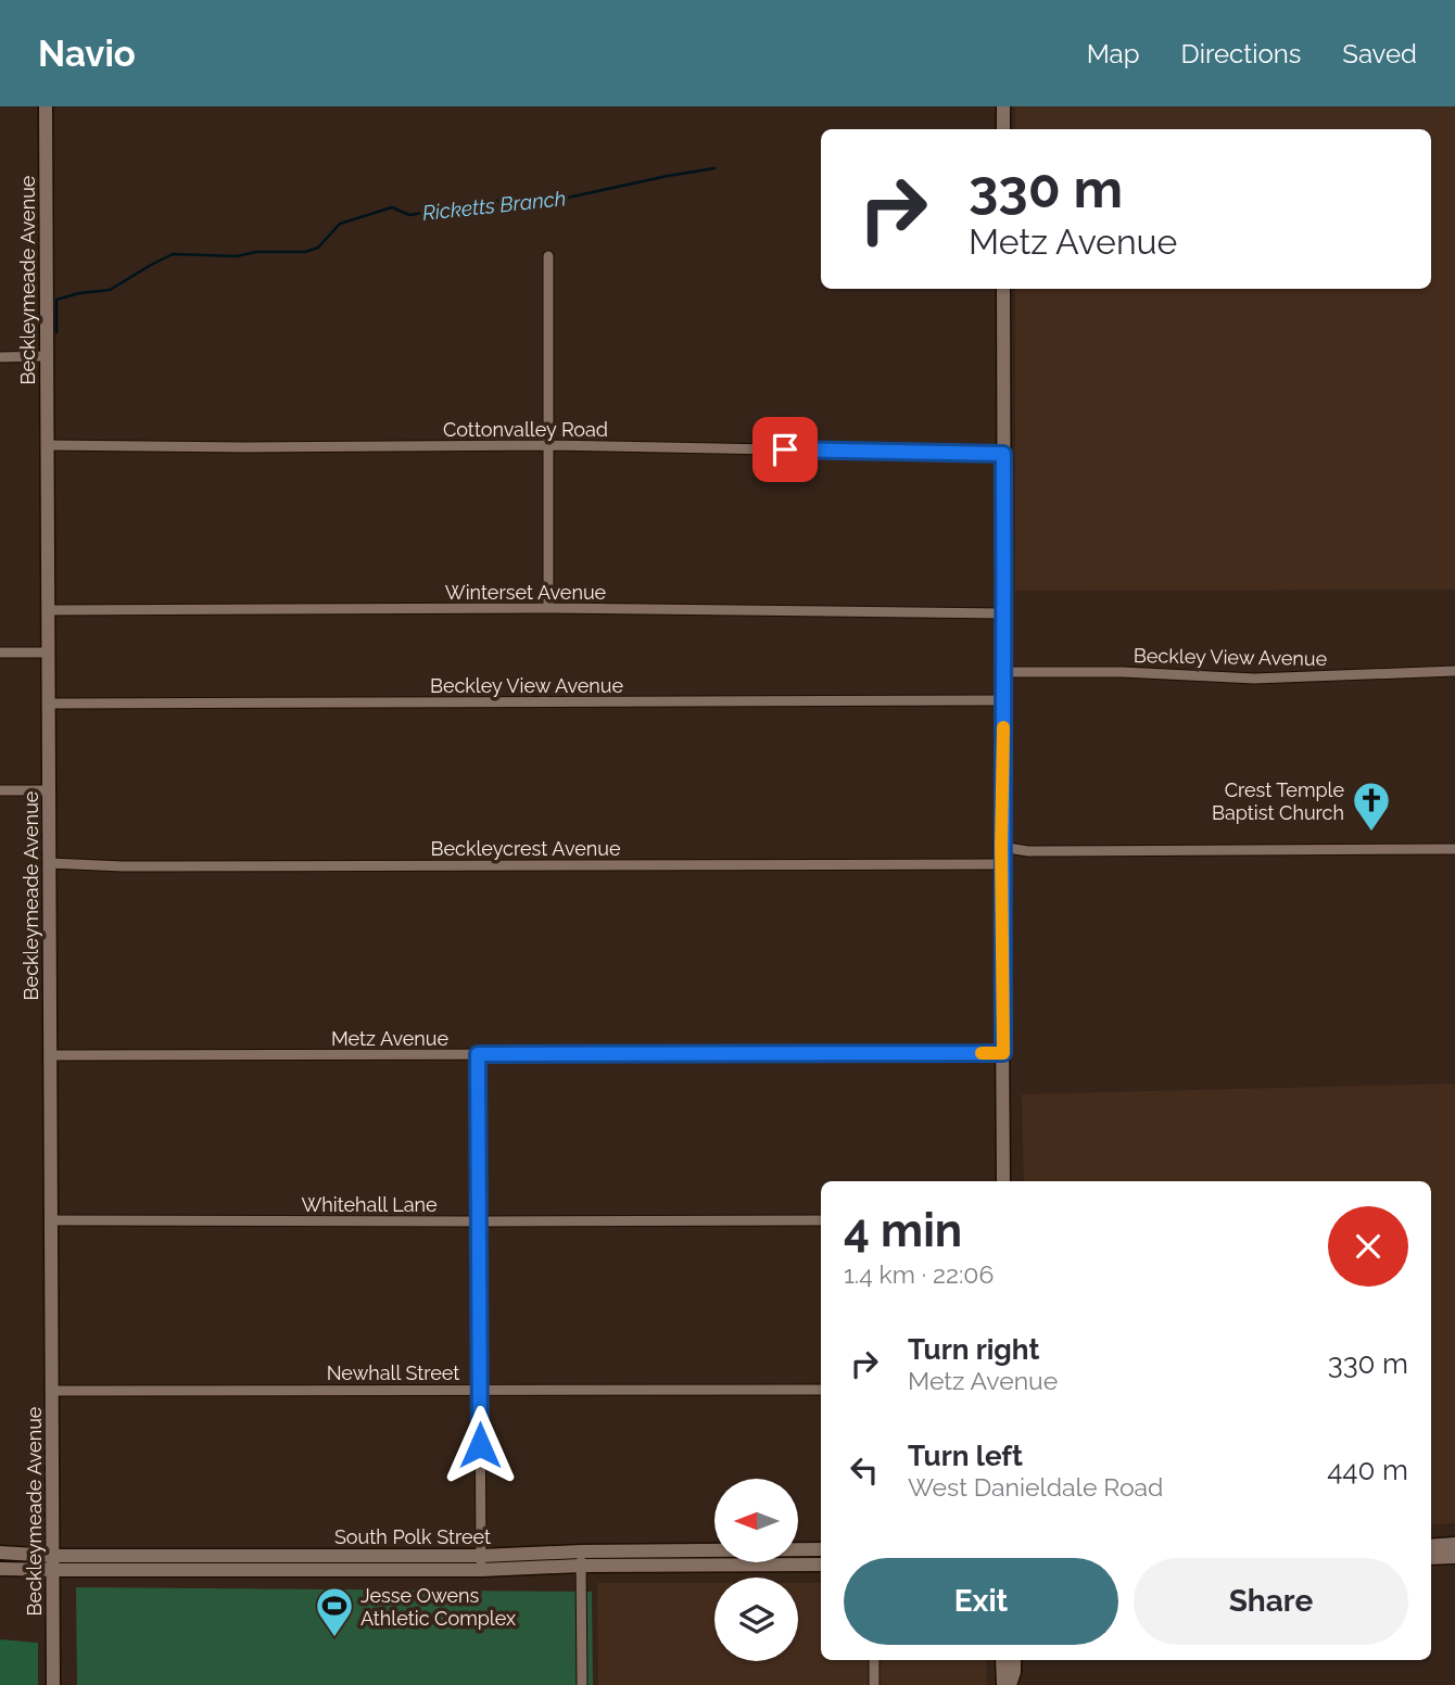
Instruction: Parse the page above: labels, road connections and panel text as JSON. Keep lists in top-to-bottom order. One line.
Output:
{"streets":{"street":["Beckleymeade Avenue","Cottonvalley Road","Winterset Avenue","Beckley View Avenue","Beckleycrest Avenue","Metz Avenue","Whitehall Lane","Newhall Street","South Polk Street"]},"crossings":[["Beckleymeade Avenue","Cottonvalley Road"],["Beckleymeade Avenue","Winterset Avenue"],["Beckleymeade Avenue","Beckley View Avenue"],["Beckleymeade Avenue","Beckleycrest Avenue"],["Beckleymeade Avenue","Metz Avenue"],["Beckleymeade Avenue","Whitehall Lane"],["Beckleymeade Avenue","Newhall Street"],["Beckleymeade Avenue","South Polk Street"]],"water":["Ricketts Branch"],"places":{"church":["Crest Temple Baptist Church"],"sports":["Jesse Owens Athletic Complex"]},"north":"left","page":{"header":"Navio","nav":["Map","Directions","Saved"],"turn":["330 m","Metz Avenue"],"heading":["4 min","1.4 km · 22:06"],"list":[{"name":"Turn right","note":"Metz Avenue","value":"330 m"},{"name":"Turn left","note":"West Danieldale Road","value":"440 m"}],"buttons":["Exit","Share"]}}
